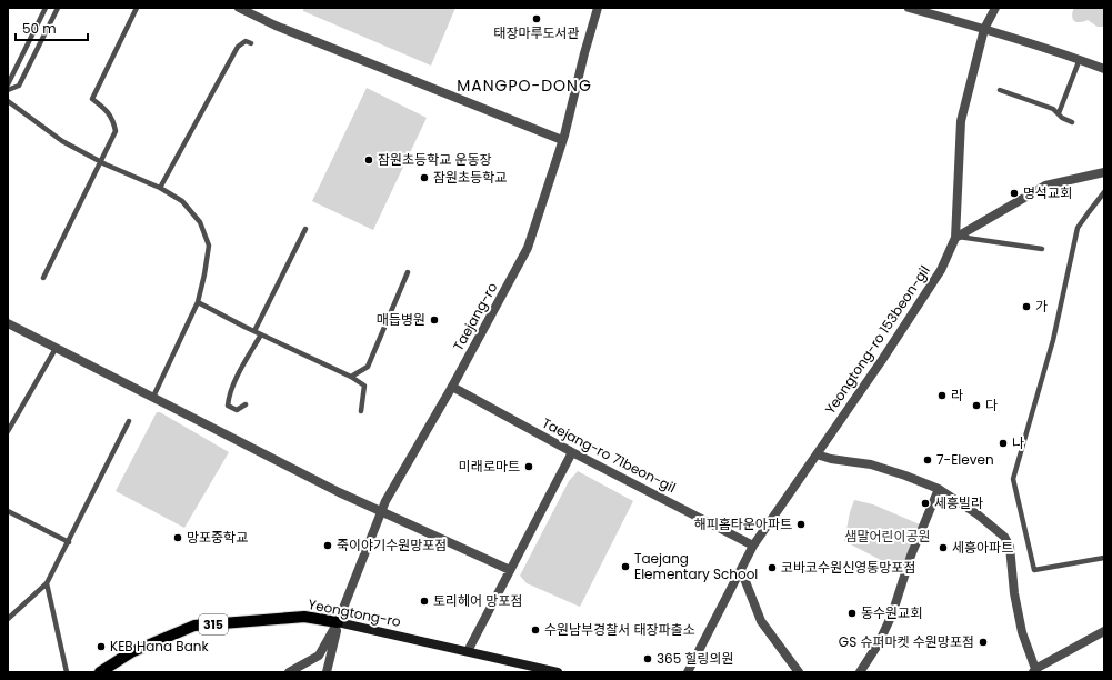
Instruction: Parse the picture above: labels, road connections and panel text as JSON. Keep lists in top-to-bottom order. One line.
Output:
{"streets":{"main road":["Yeongtong-ro","315"],"street":["Taejang-ro","Yeongtong-ro 153beon-gil","Taejang-ro 71beon-gil"]},"crossings":[["Taejang-ro","Taejang-ro 71beon-gil"],["Taejang-ro","Yeongtong-ro"],["Yeongtong-ro 153beon-gil","Taejang-ro 71beon-gil"]],"districts":["MANGPO-DONG"],"parks":["샘말어린이공원"],"places":["태장마루도서관","잠원초등학교 운동장","잠원초등학교","명석교회","가","매듭병원","라","다","나","7-Eleven","미래로마트","세흥빌라","해피홈타운아파트","망포중학교","죽이야기수원망포점","세흥아파트","Taejang Elementary School","코바코수원신영통망포점","토리헤어 망포점","동수원교회","수원남부경찰서 태장파출소","GS 슈퍼마켓 수원망포점","KEB Hana Bank","365 힐링의원"],"scale_bar":"50 m"}
